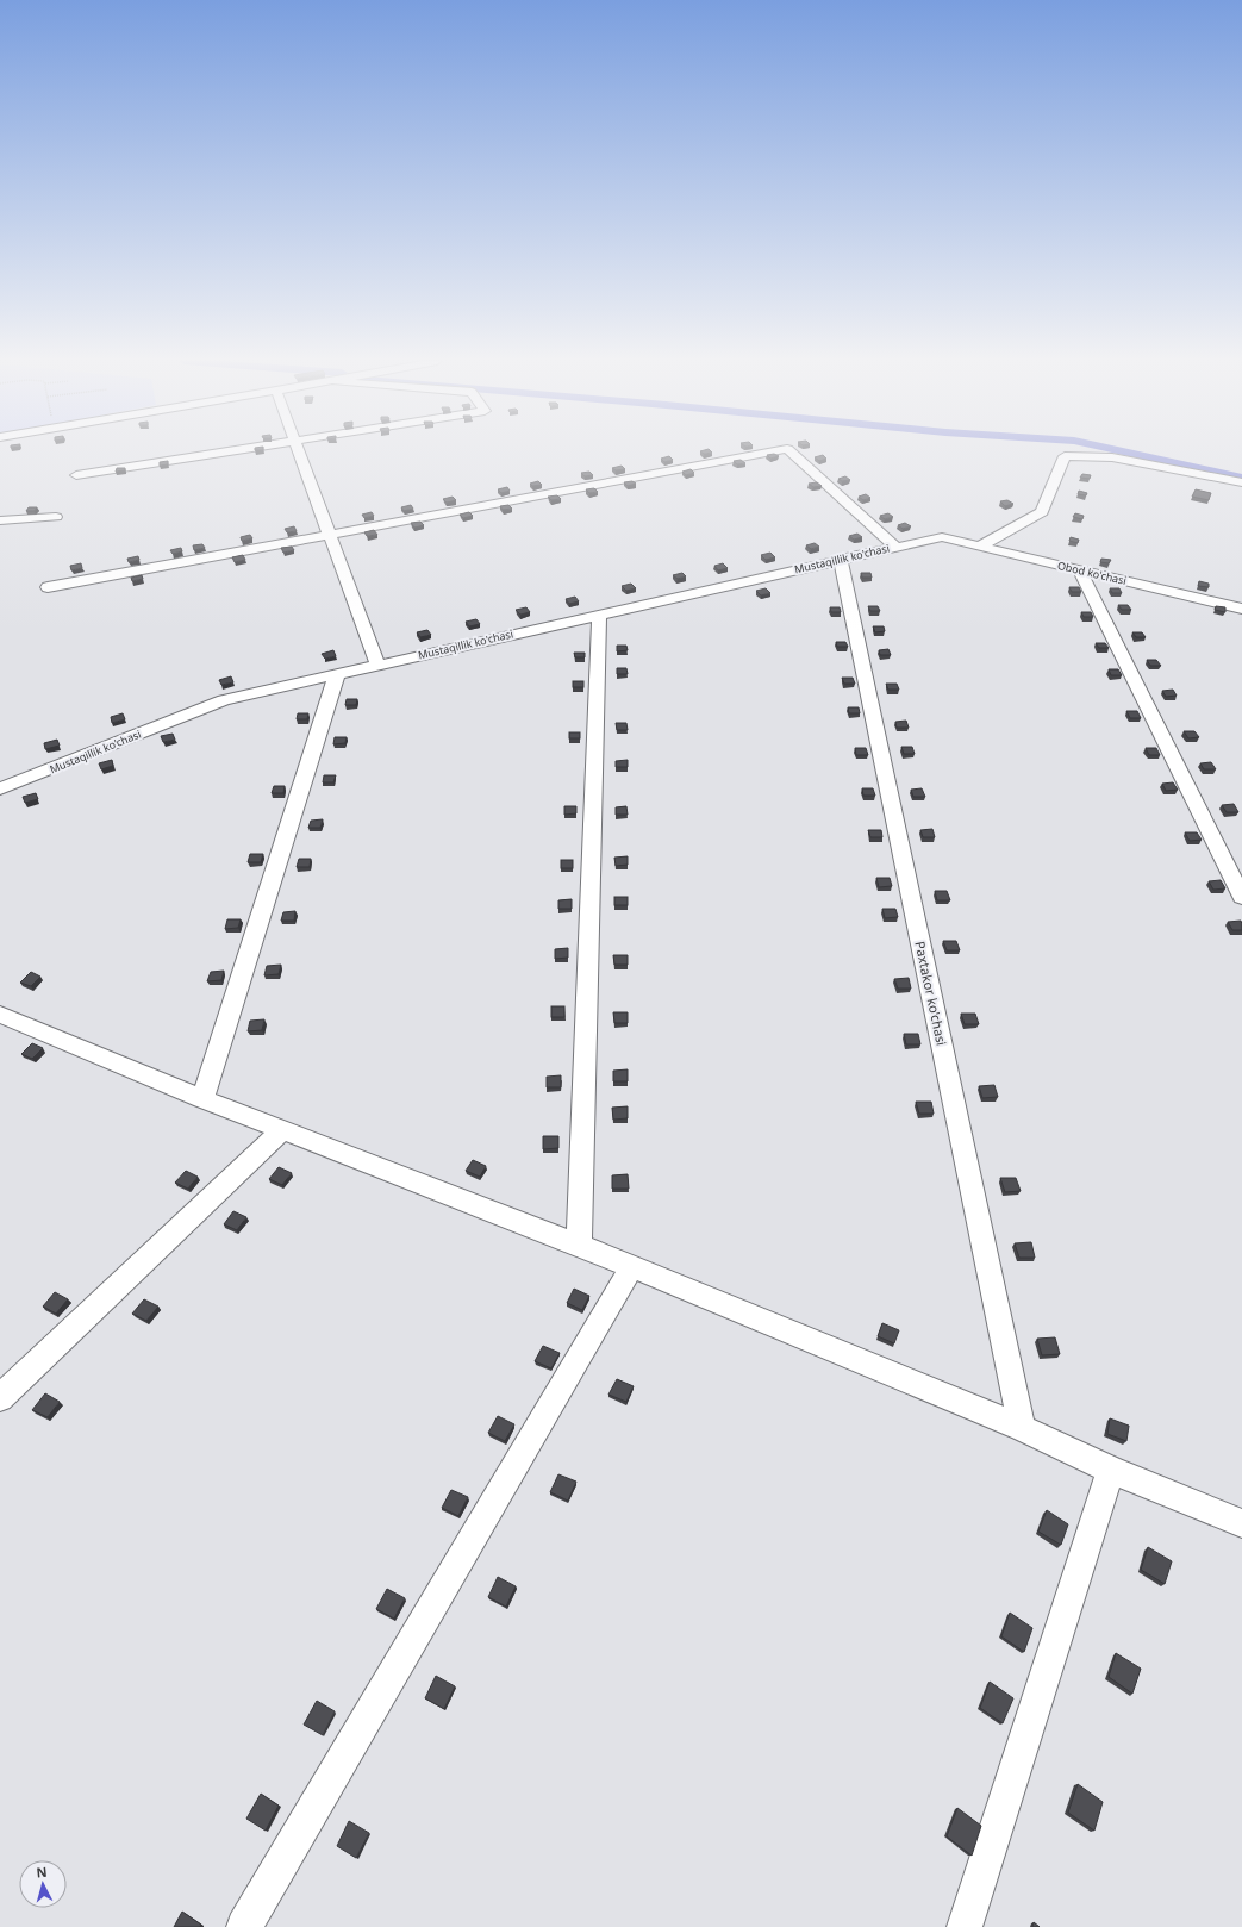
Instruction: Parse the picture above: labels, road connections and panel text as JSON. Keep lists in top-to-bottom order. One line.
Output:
{"streets":{"street":["Mustaqillik ko'chasi","Obod ko'chasi","Paxtakor ko'chasi"]},"crossings":[["Mustaqillik ko'chasi","Obod ko'chasi"],["Mustaqillik ko'chasi","Paxtakor ko'chasi"]],"north":"top"}
